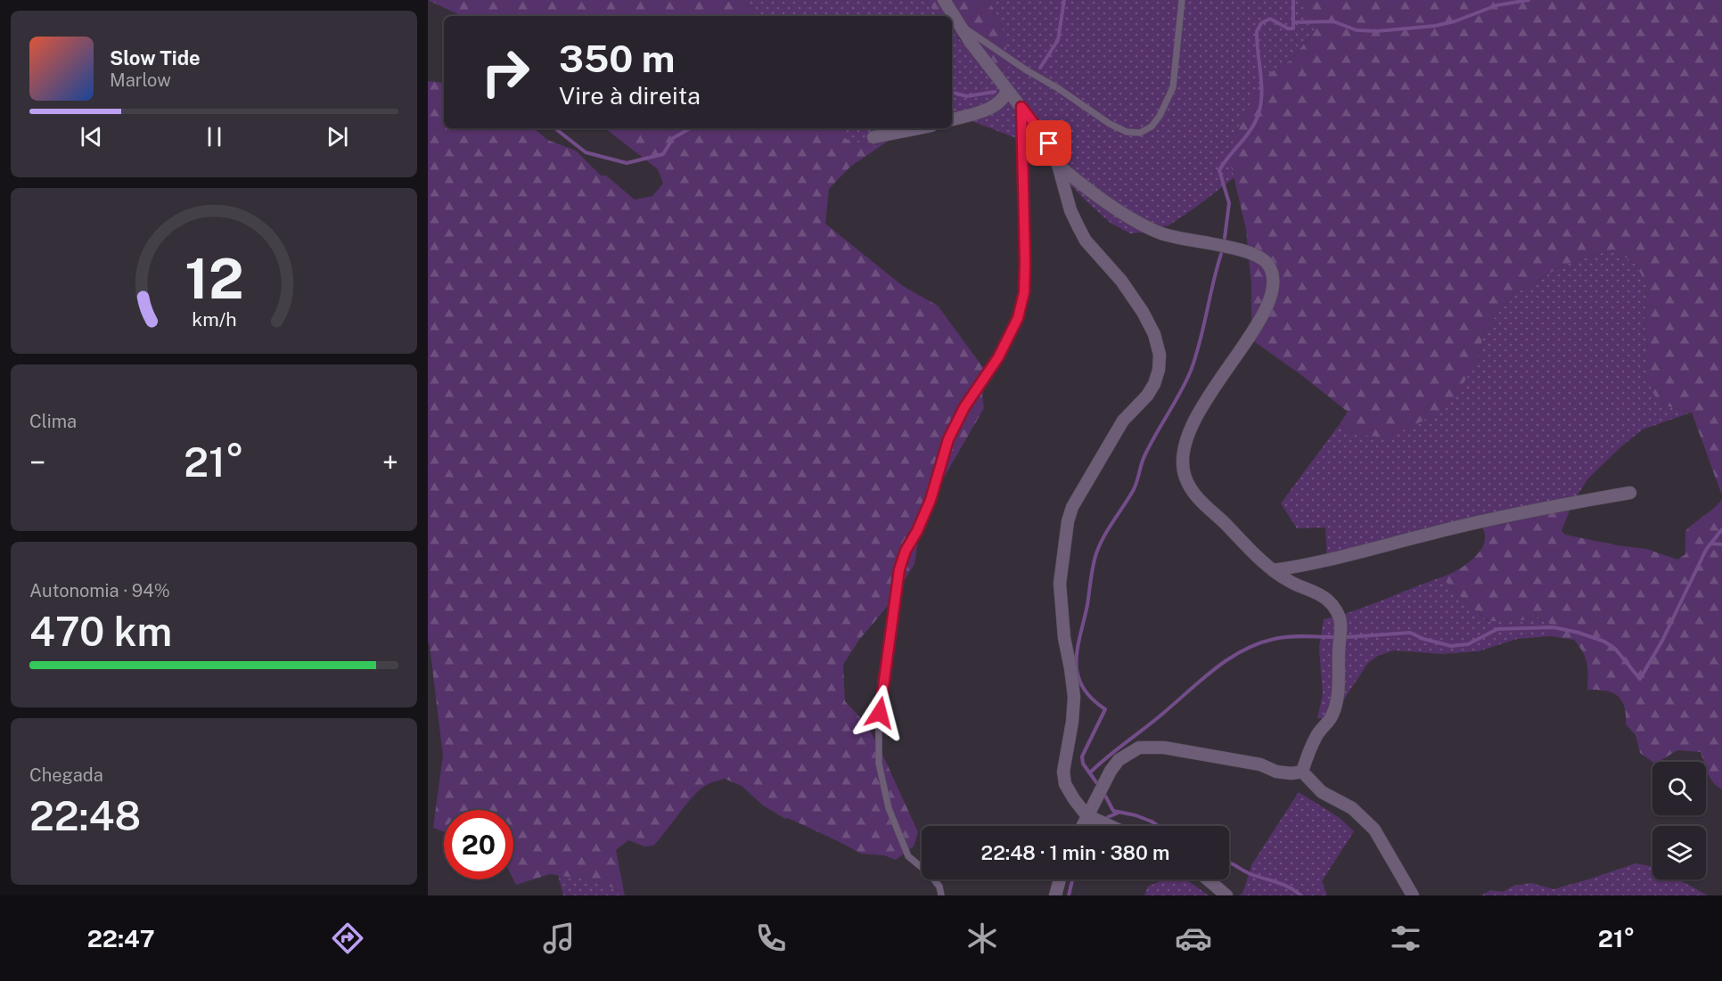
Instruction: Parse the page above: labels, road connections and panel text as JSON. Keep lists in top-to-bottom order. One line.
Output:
{"page":{"turn":["350 m","Vire à direita"],"song":["Slow Tide","Marlow"],"tile":["Clima",["Autonomia · 94%","470 km"],["Chegada","22:48"]],"heat":["−","21°","+"],"limit":"20","trip":"22:48 · 1 min · 380 m","tabs":["22:47","21°"],"gauge":["12","km/h"]}}
